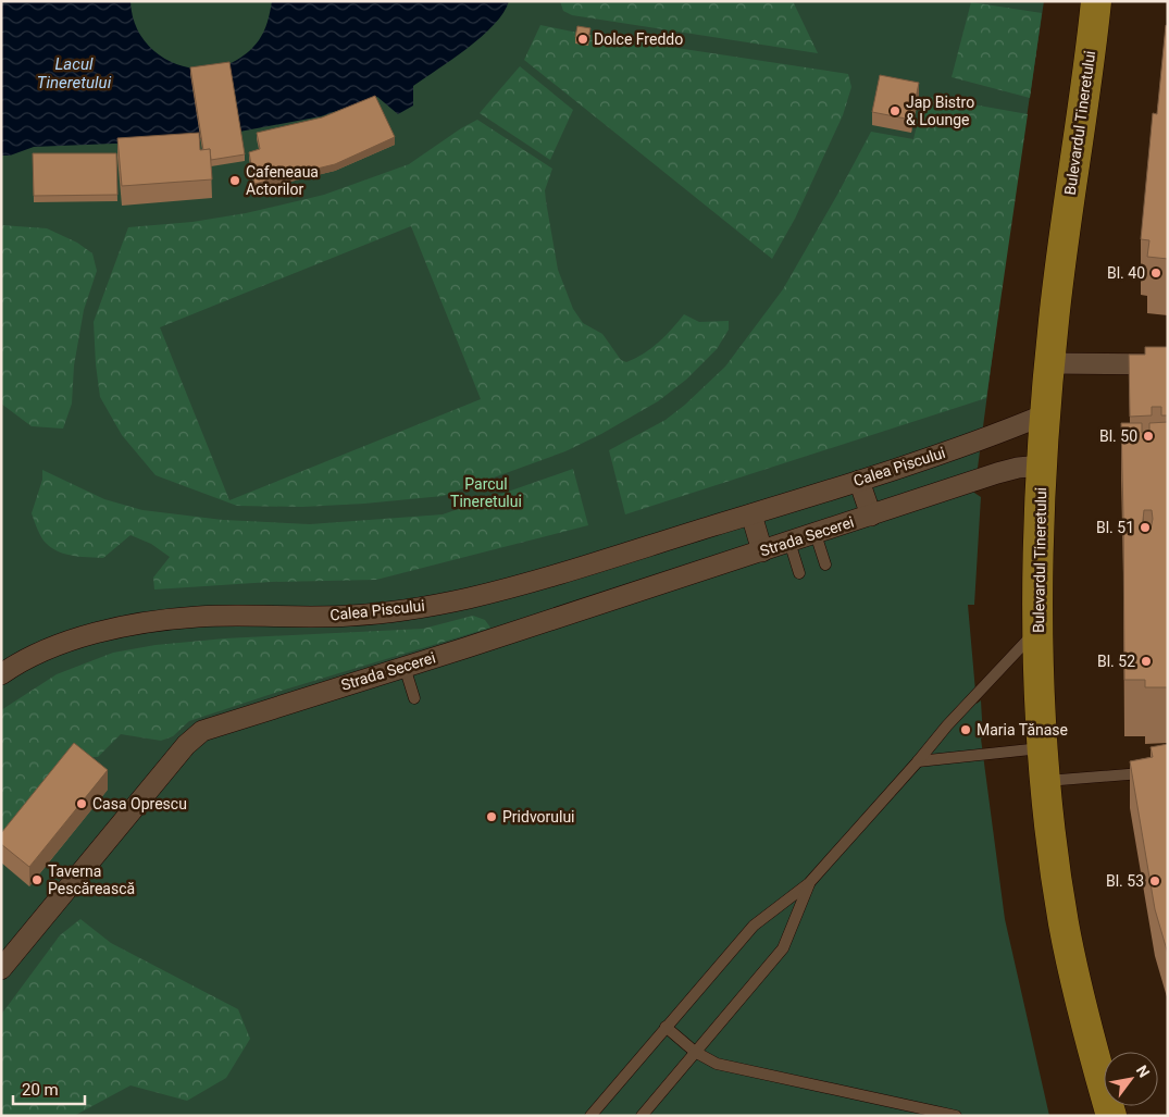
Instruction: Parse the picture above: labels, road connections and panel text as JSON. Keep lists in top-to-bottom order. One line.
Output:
{"streets":{"main road":["Bulevardul Tineretului"],"street":["Calea Piscului","Strada Secerei"]},"crossings":[["Bulevardul Tineretului","Calea Piscului"],["Bulevardul Tineretului","Strada Secerei"],["Calea Piscului","Strada Secerei"]],"water":["Lacul Tineretului"],"parks":["Parcul Tineretului"],"places":["Dolce Freddo","Jap Bistro & Lounge","Cafeneaua Actorilor","Bl. 40","Bl. 50","Bl. 51","Bl. 52","Maria Tănase","Casa Oprescu","Pridvorului","Taverna Pescărească","Bl. 53"],"scale_bar":"20 m","north":"top right"}
